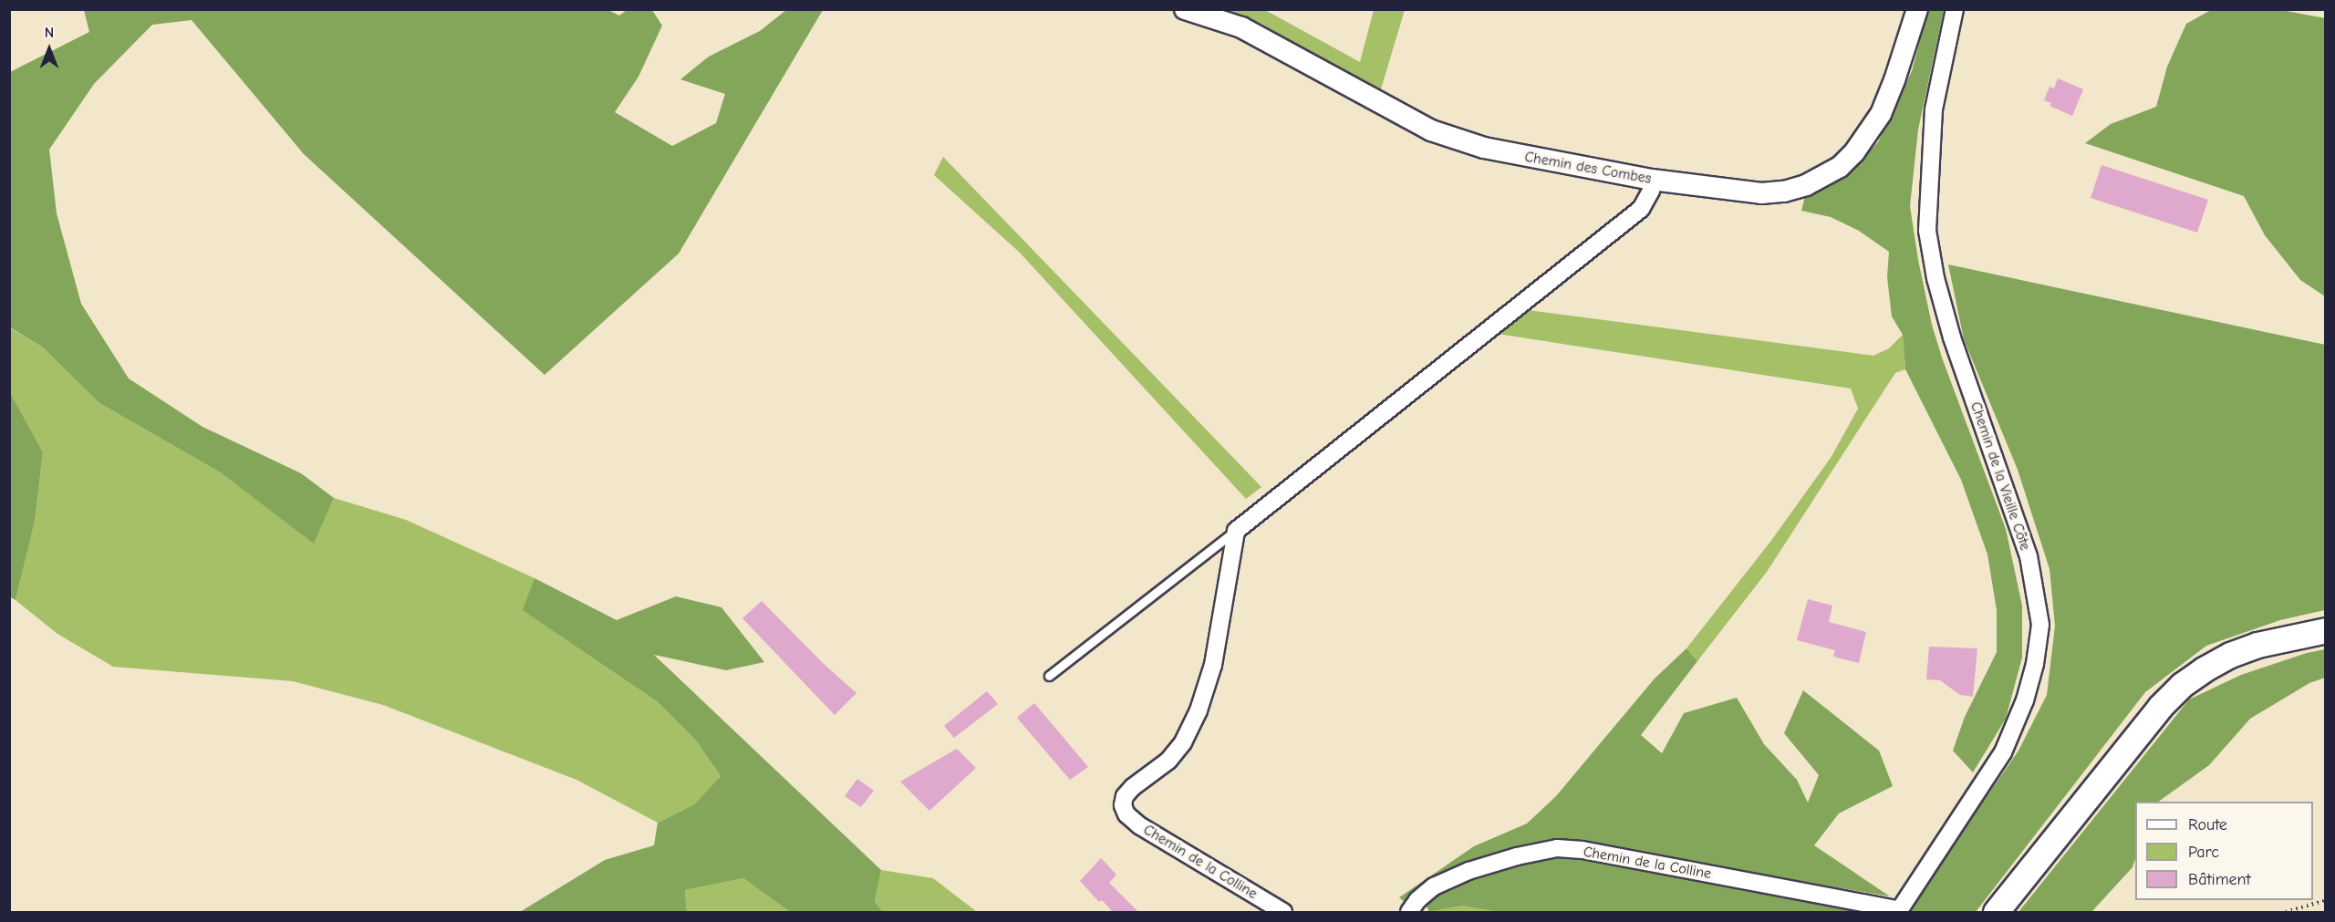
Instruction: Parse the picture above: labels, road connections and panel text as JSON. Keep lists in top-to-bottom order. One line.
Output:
{"streets":{"street":["Chemin des Combes","Chemin de la Vieille Côte","Chemin de la Colline"]},"crossings":[["Chemin de la Vieille Côte","Chemin de la Colline"]],"legend":["Route","Parc","Bâtiment"],"north":"top"}
